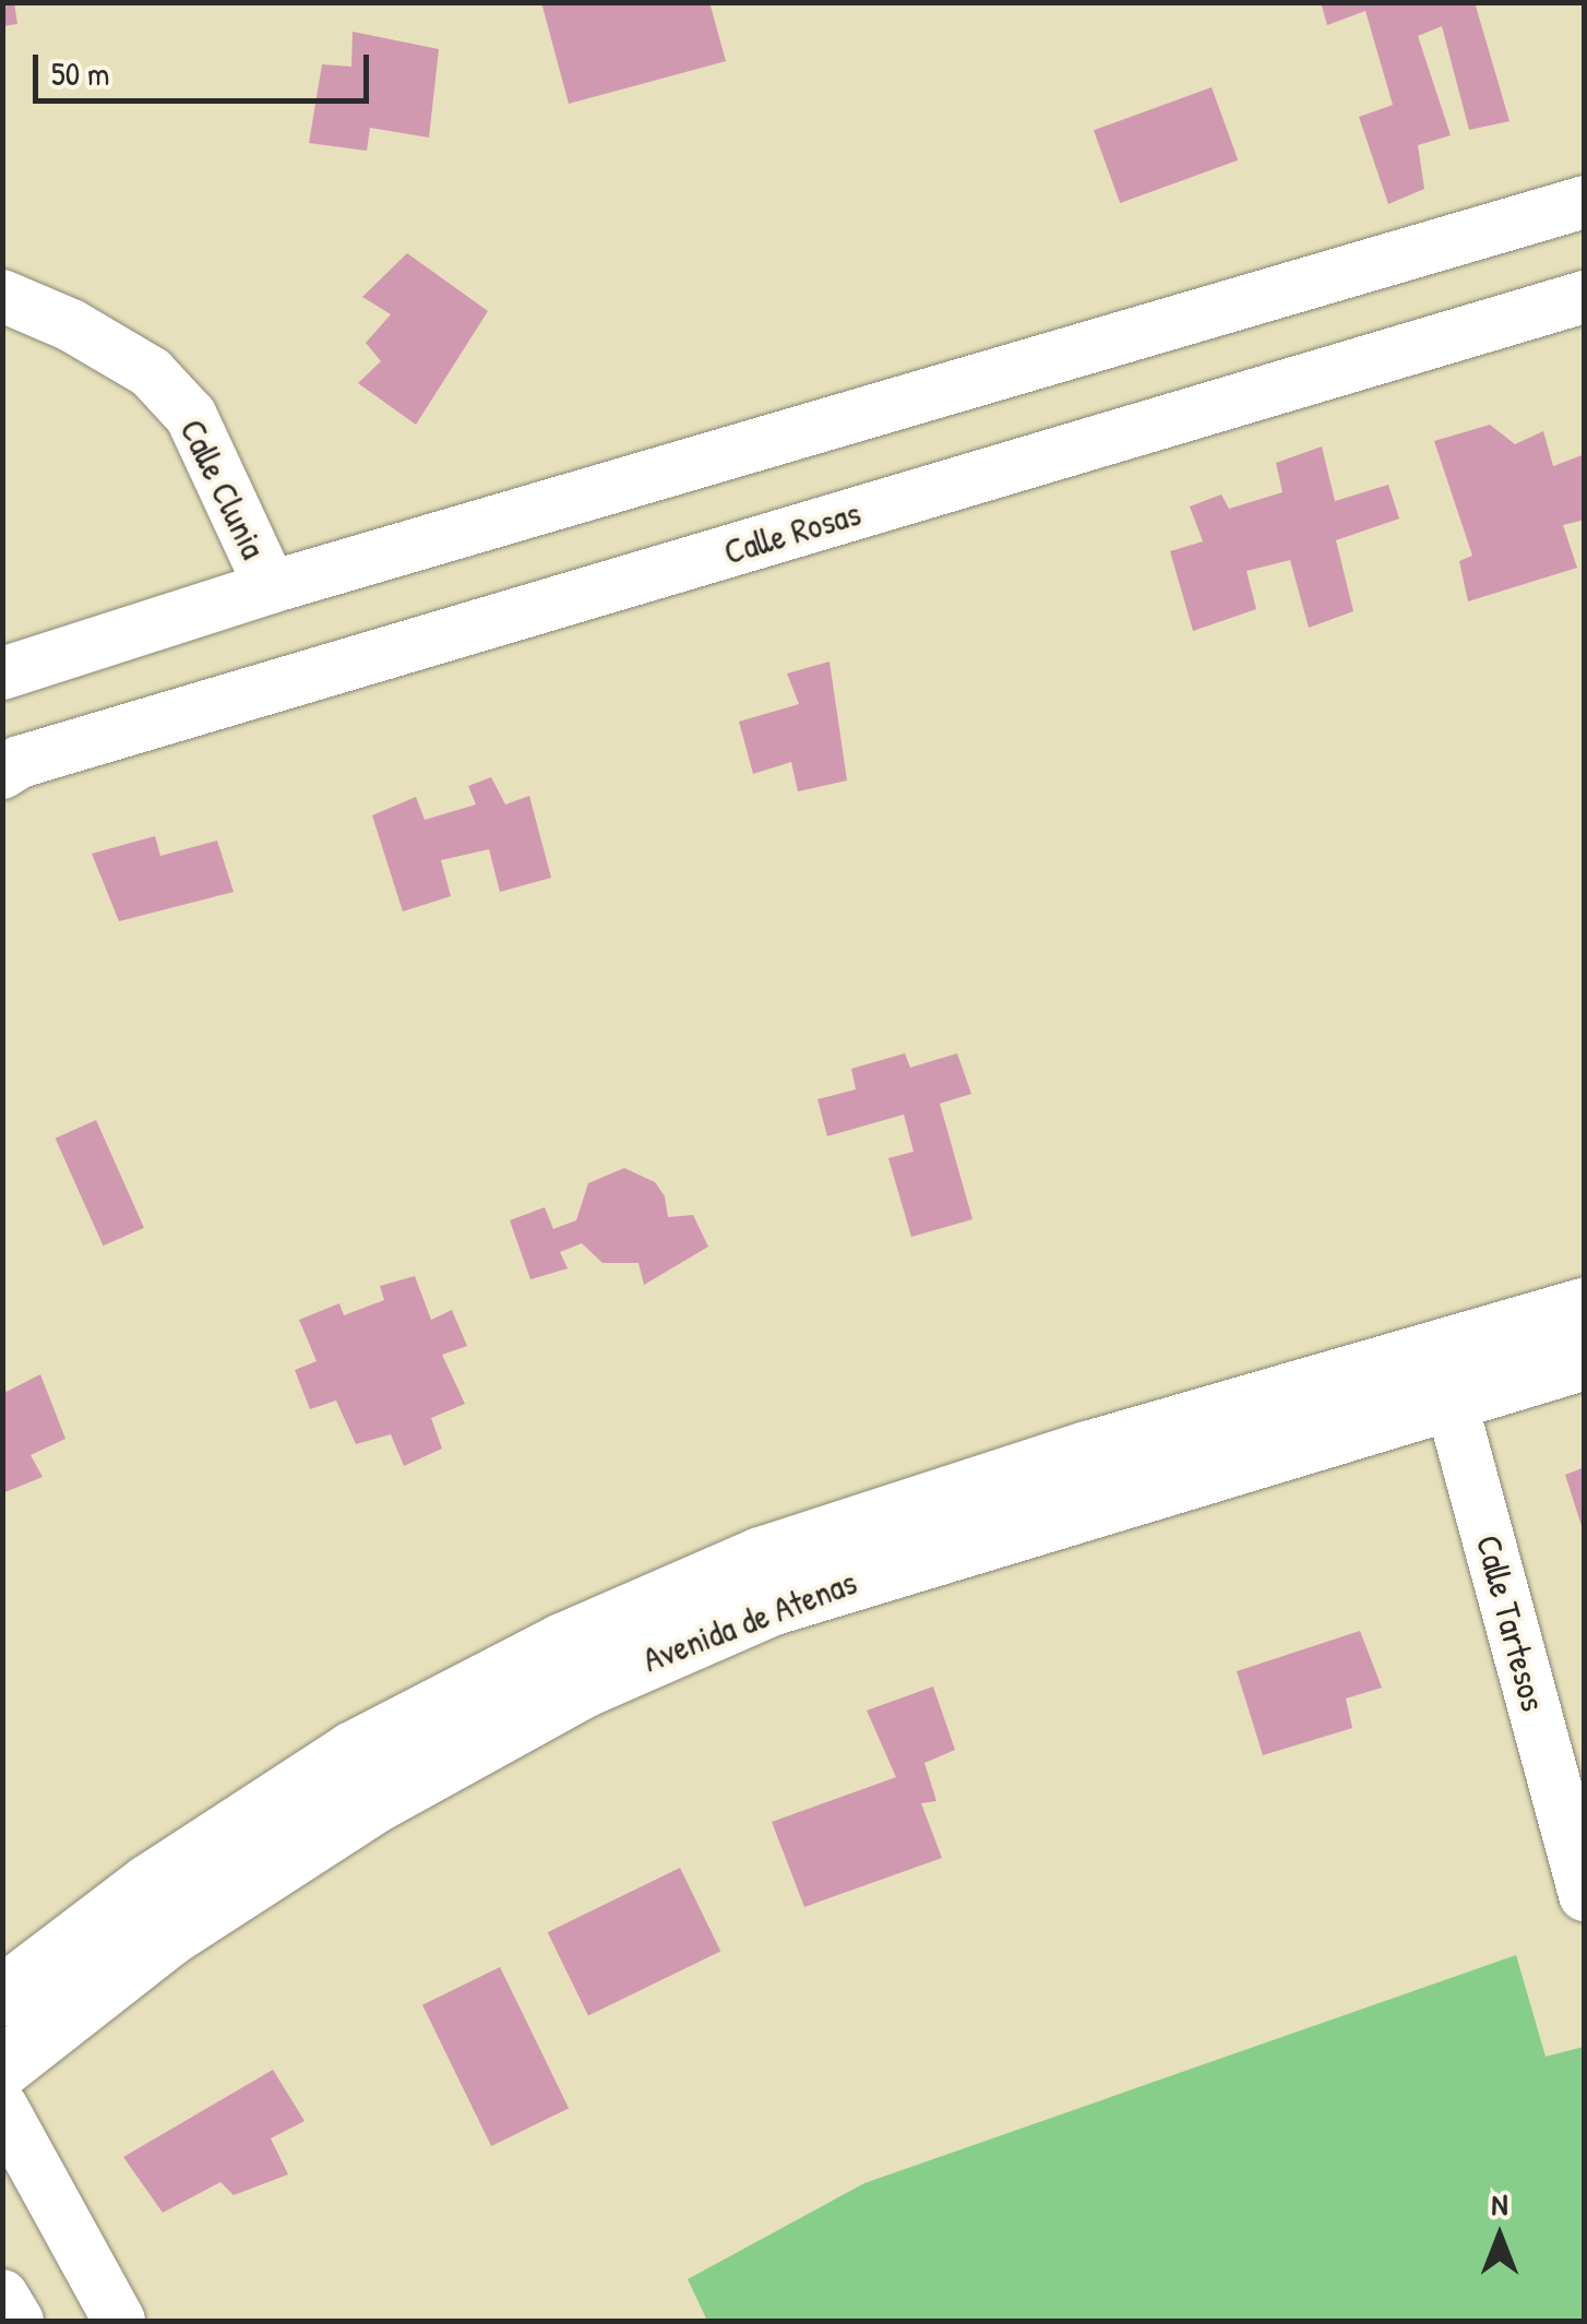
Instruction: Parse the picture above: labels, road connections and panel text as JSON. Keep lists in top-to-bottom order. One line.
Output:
{"streets":{"main road":["Avenida de Atenas"],"street":["Calle Clunia","Calle Rosas","Calle Tartesos"]},"crossings":[["Avenida de Atenas","Calle Tartesos"]],"scale_bar":"50 m","north":"top"}
